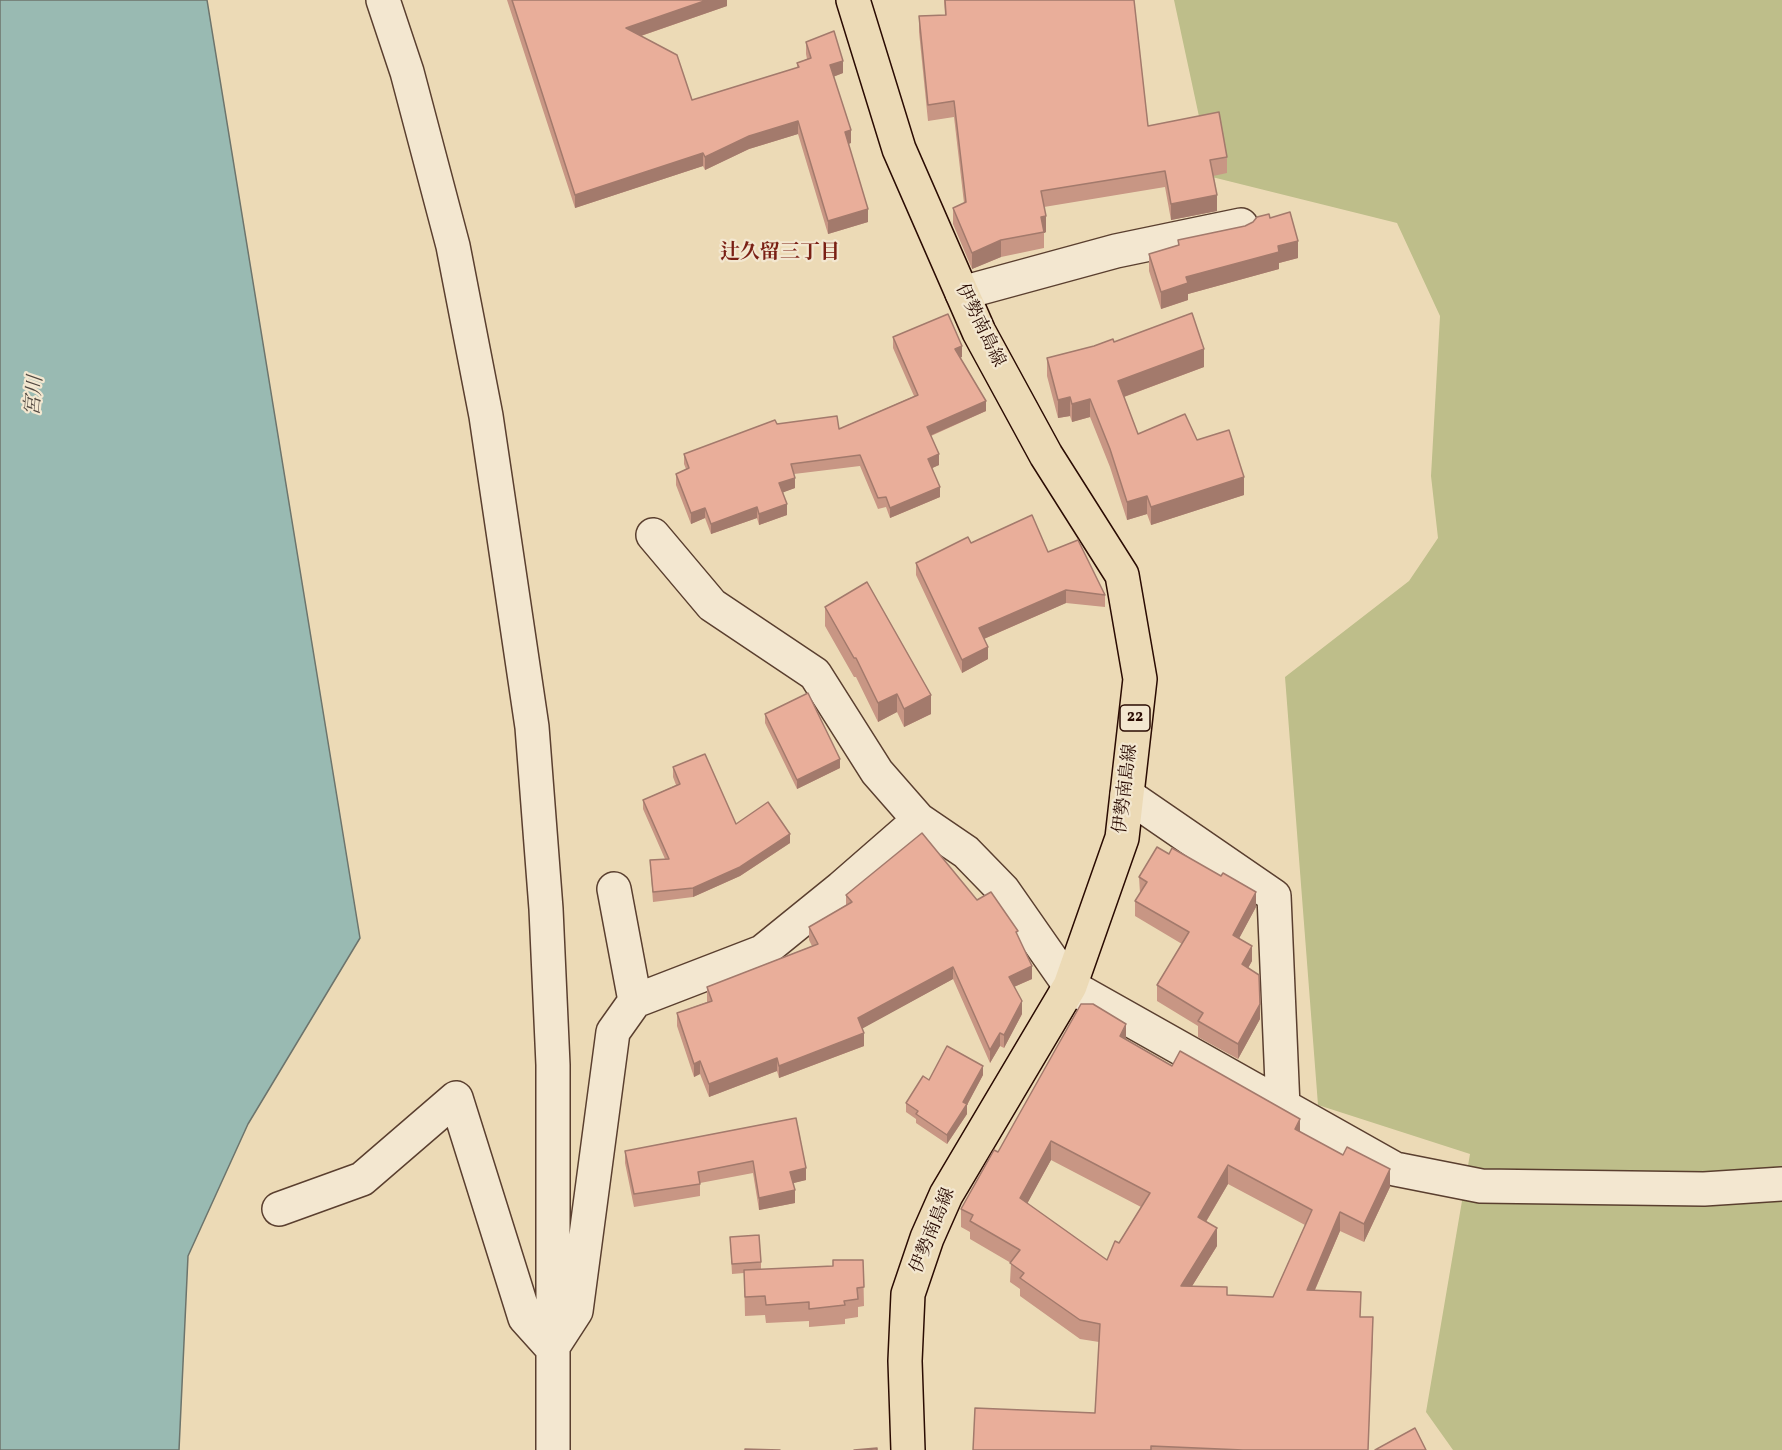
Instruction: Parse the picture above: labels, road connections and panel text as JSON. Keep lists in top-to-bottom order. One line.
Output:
{"streets":{"main road":["伊勢南島線","22"]},"districts":["辻久留三丁目"],"water":["宮川"]}
